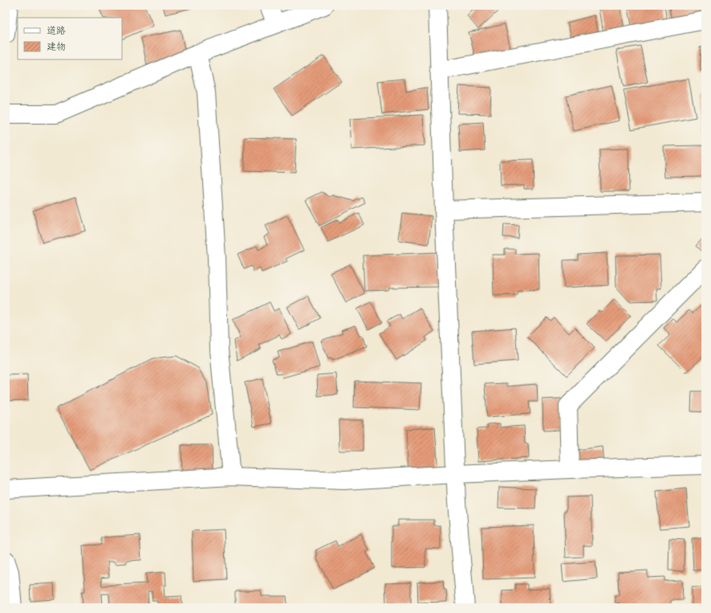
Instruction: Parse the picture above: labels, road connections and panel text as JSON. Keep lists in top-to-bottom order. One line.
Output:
{"legend":["道路","建物"]}
